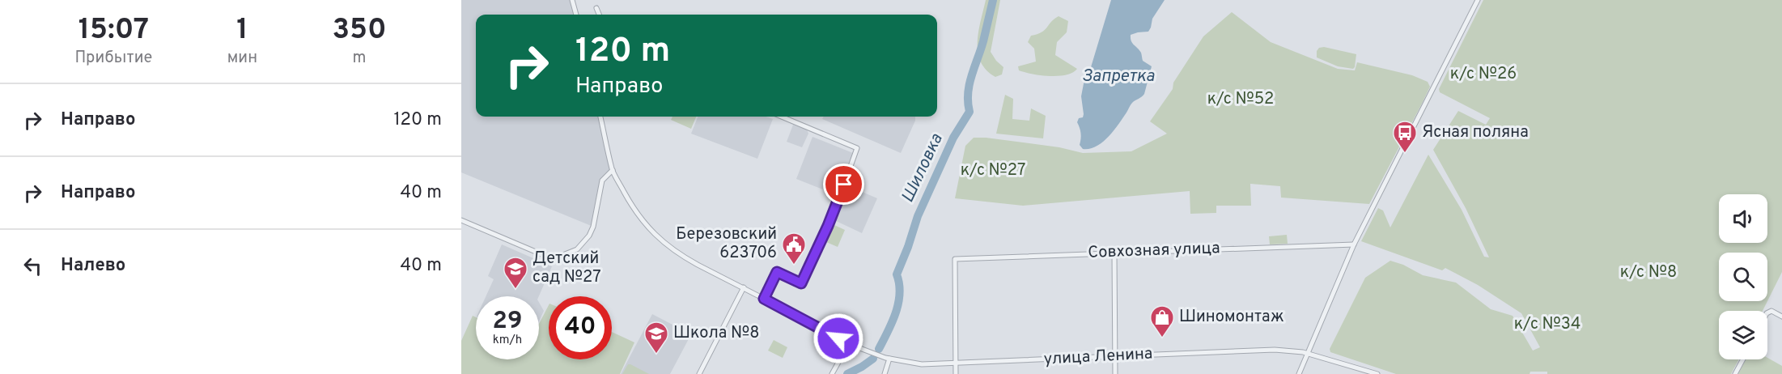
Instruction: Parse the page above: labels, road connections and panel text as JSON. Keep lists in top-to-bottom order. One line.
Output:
{"streets":{"street":["Совхозная улица","улица Ленина"]},"crossings":[["Совхозная улица","улица Ленина"]],"water":["Запретка","Шиловка"],"parks":["к/с №26","к/с №52","к/с №27","к/с №8","к/с №34"],"places":{"bus stop":["Ясная поляна"],"public building":["Березовский 623706"],"school or university":["Детский сад №27","Школа №8"],"shop":["Шиномонтаж"]},"page":{"eta":["15:07","Прибытие","1","мин","350","m"],"turn":["120 m","Направо"],"list":[{"name":"Направо","value":"120 m"},{"name":"Направо","value":"40 m"},{"name":"Налево","value":"40 m"}],"speed":"29 km/h","limit":"40"}}
